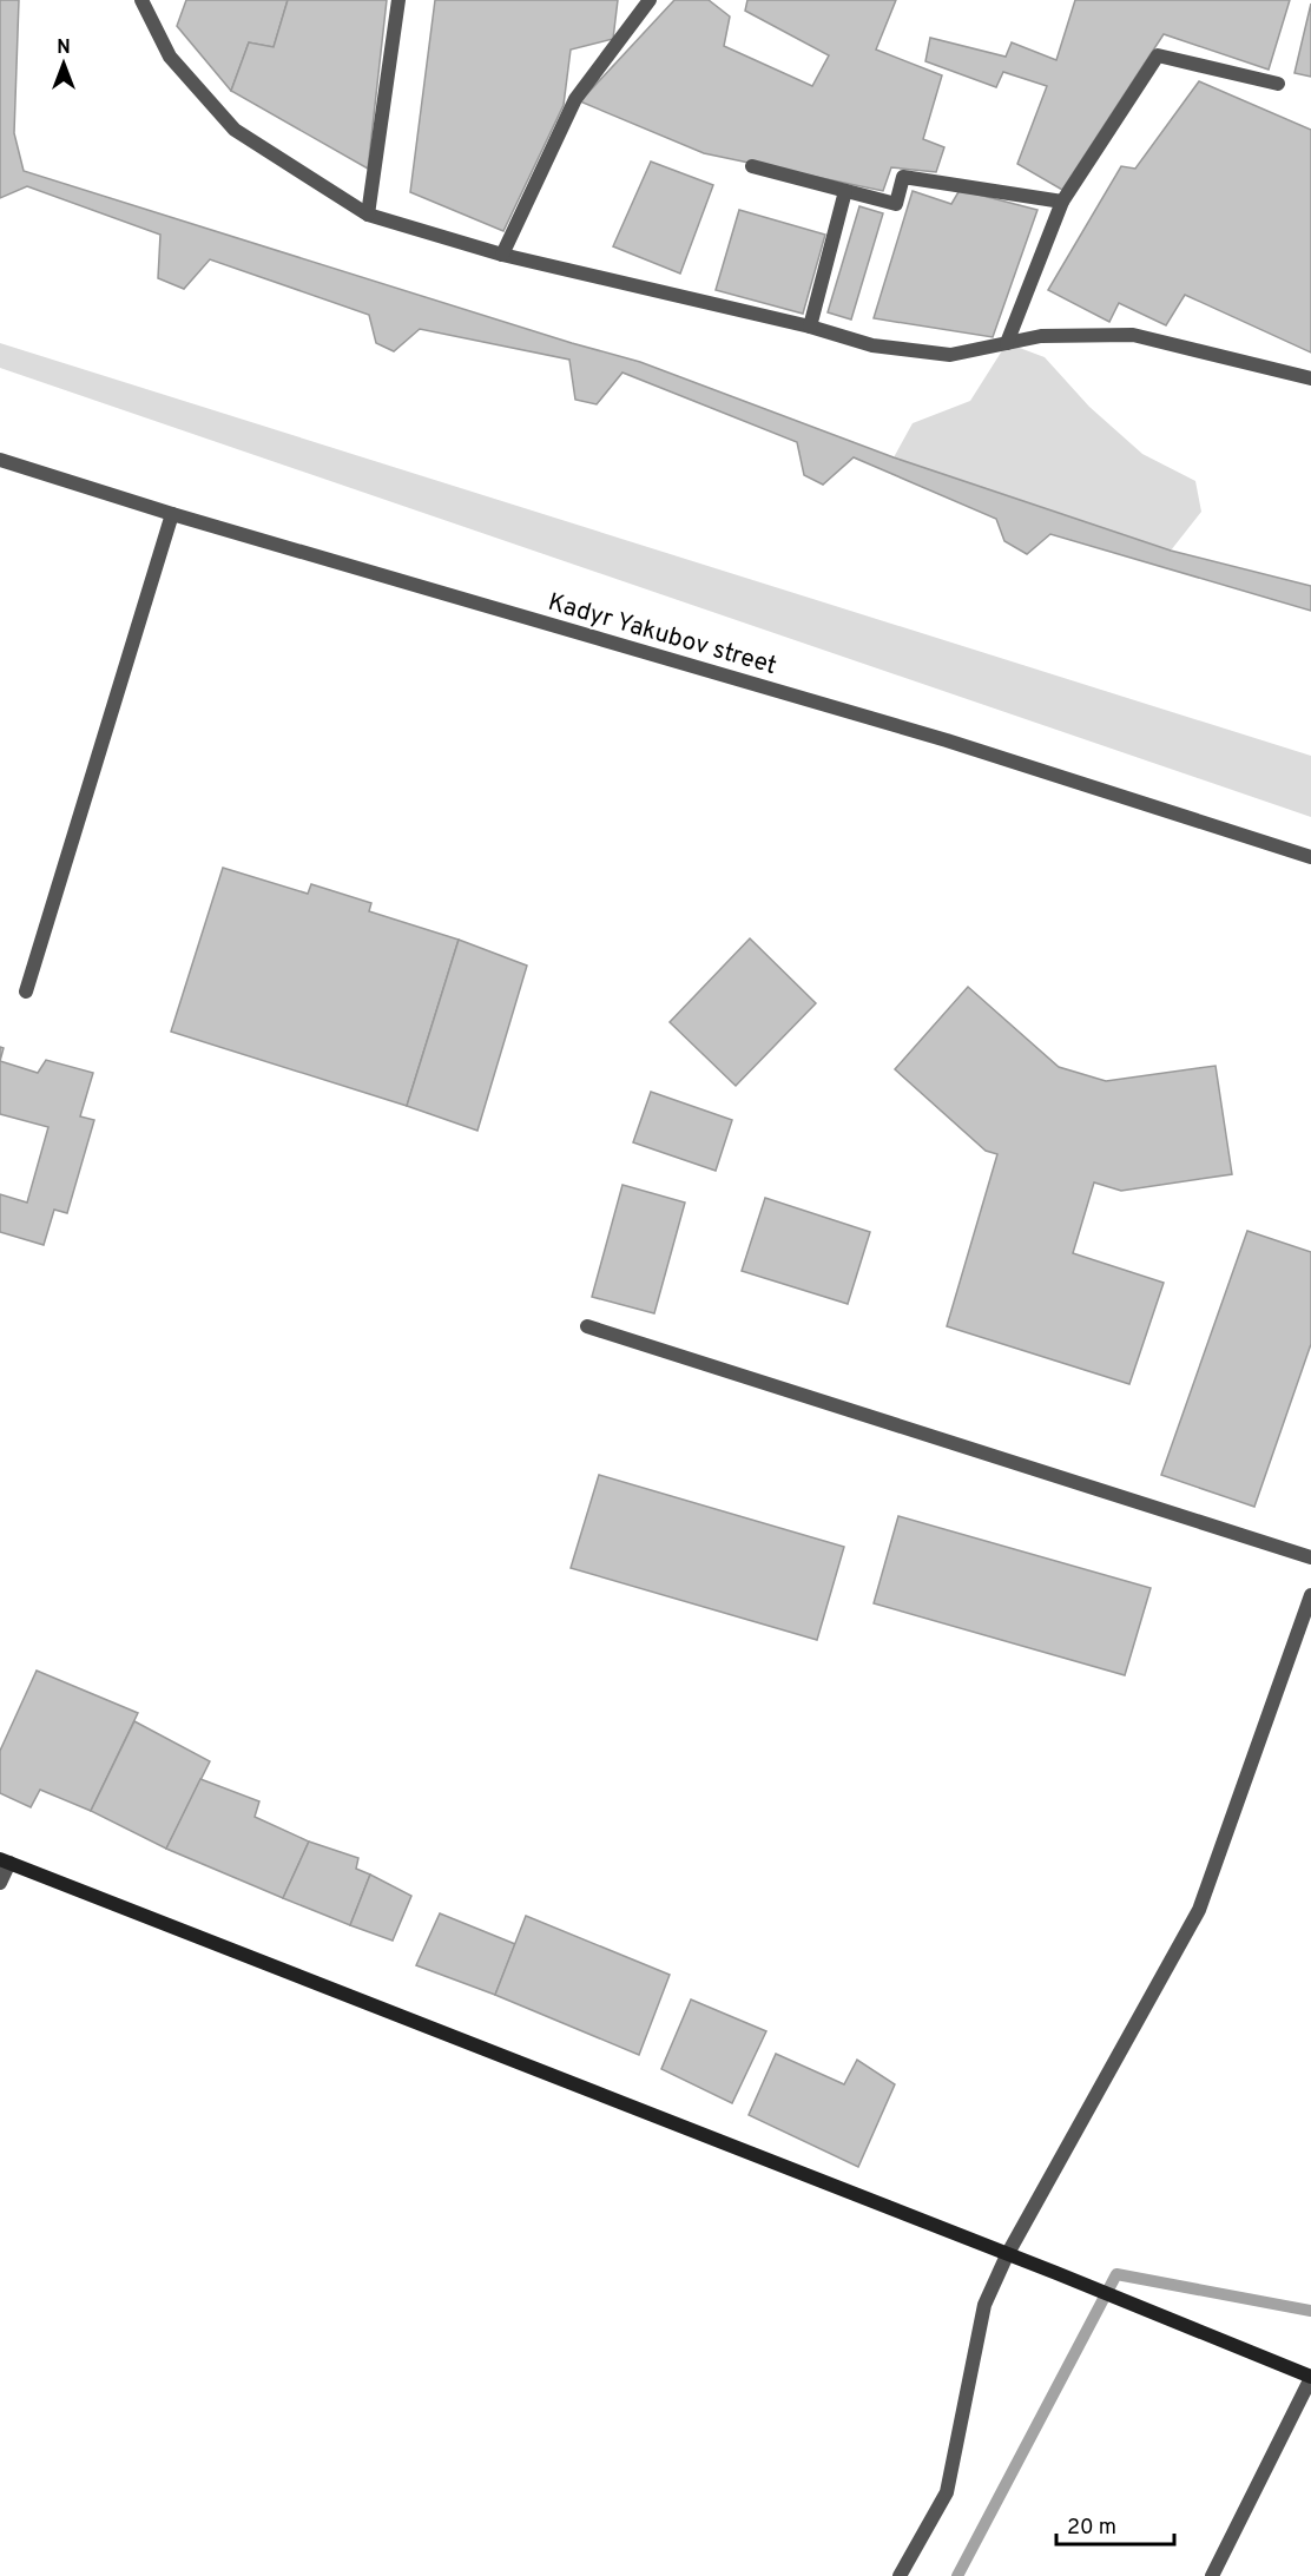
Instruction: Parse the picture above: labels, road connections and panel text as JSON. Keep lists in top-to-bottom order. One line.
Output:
{"streets":{"street":["Kadyr Yakubov street"]},"scale_bar":"20 m","north":"top"}
